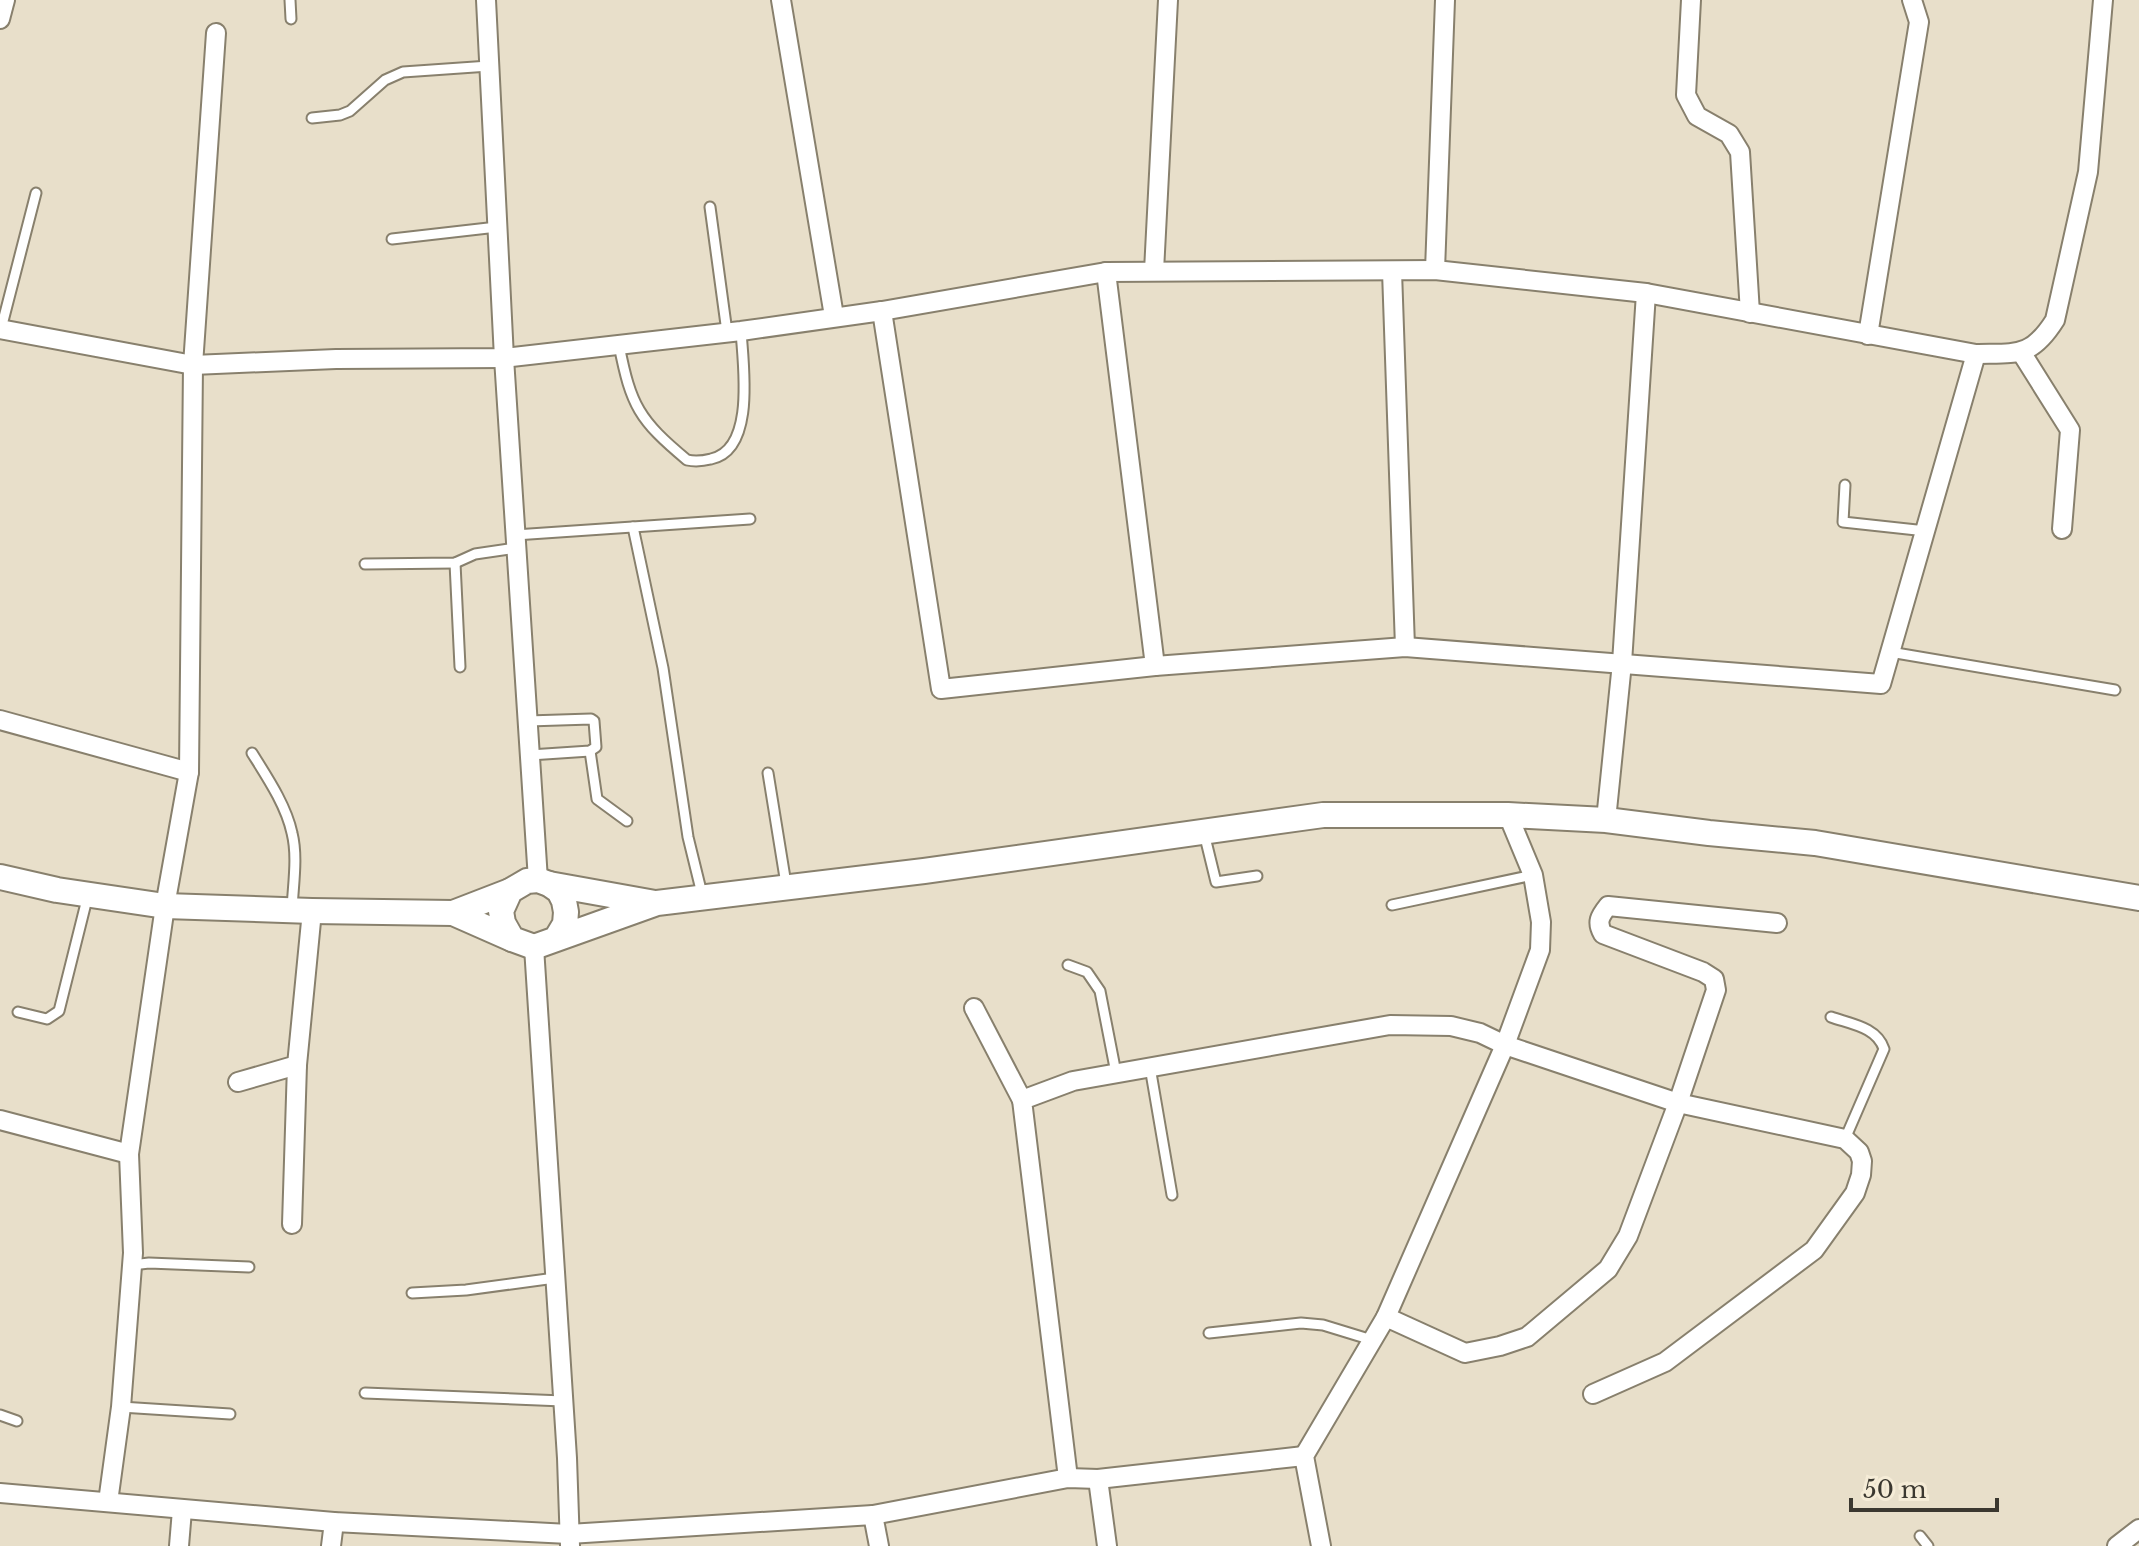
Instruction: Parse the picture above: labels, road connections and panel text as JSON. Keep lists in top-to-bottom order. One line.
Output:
{"scale_bar":"50 m"}
